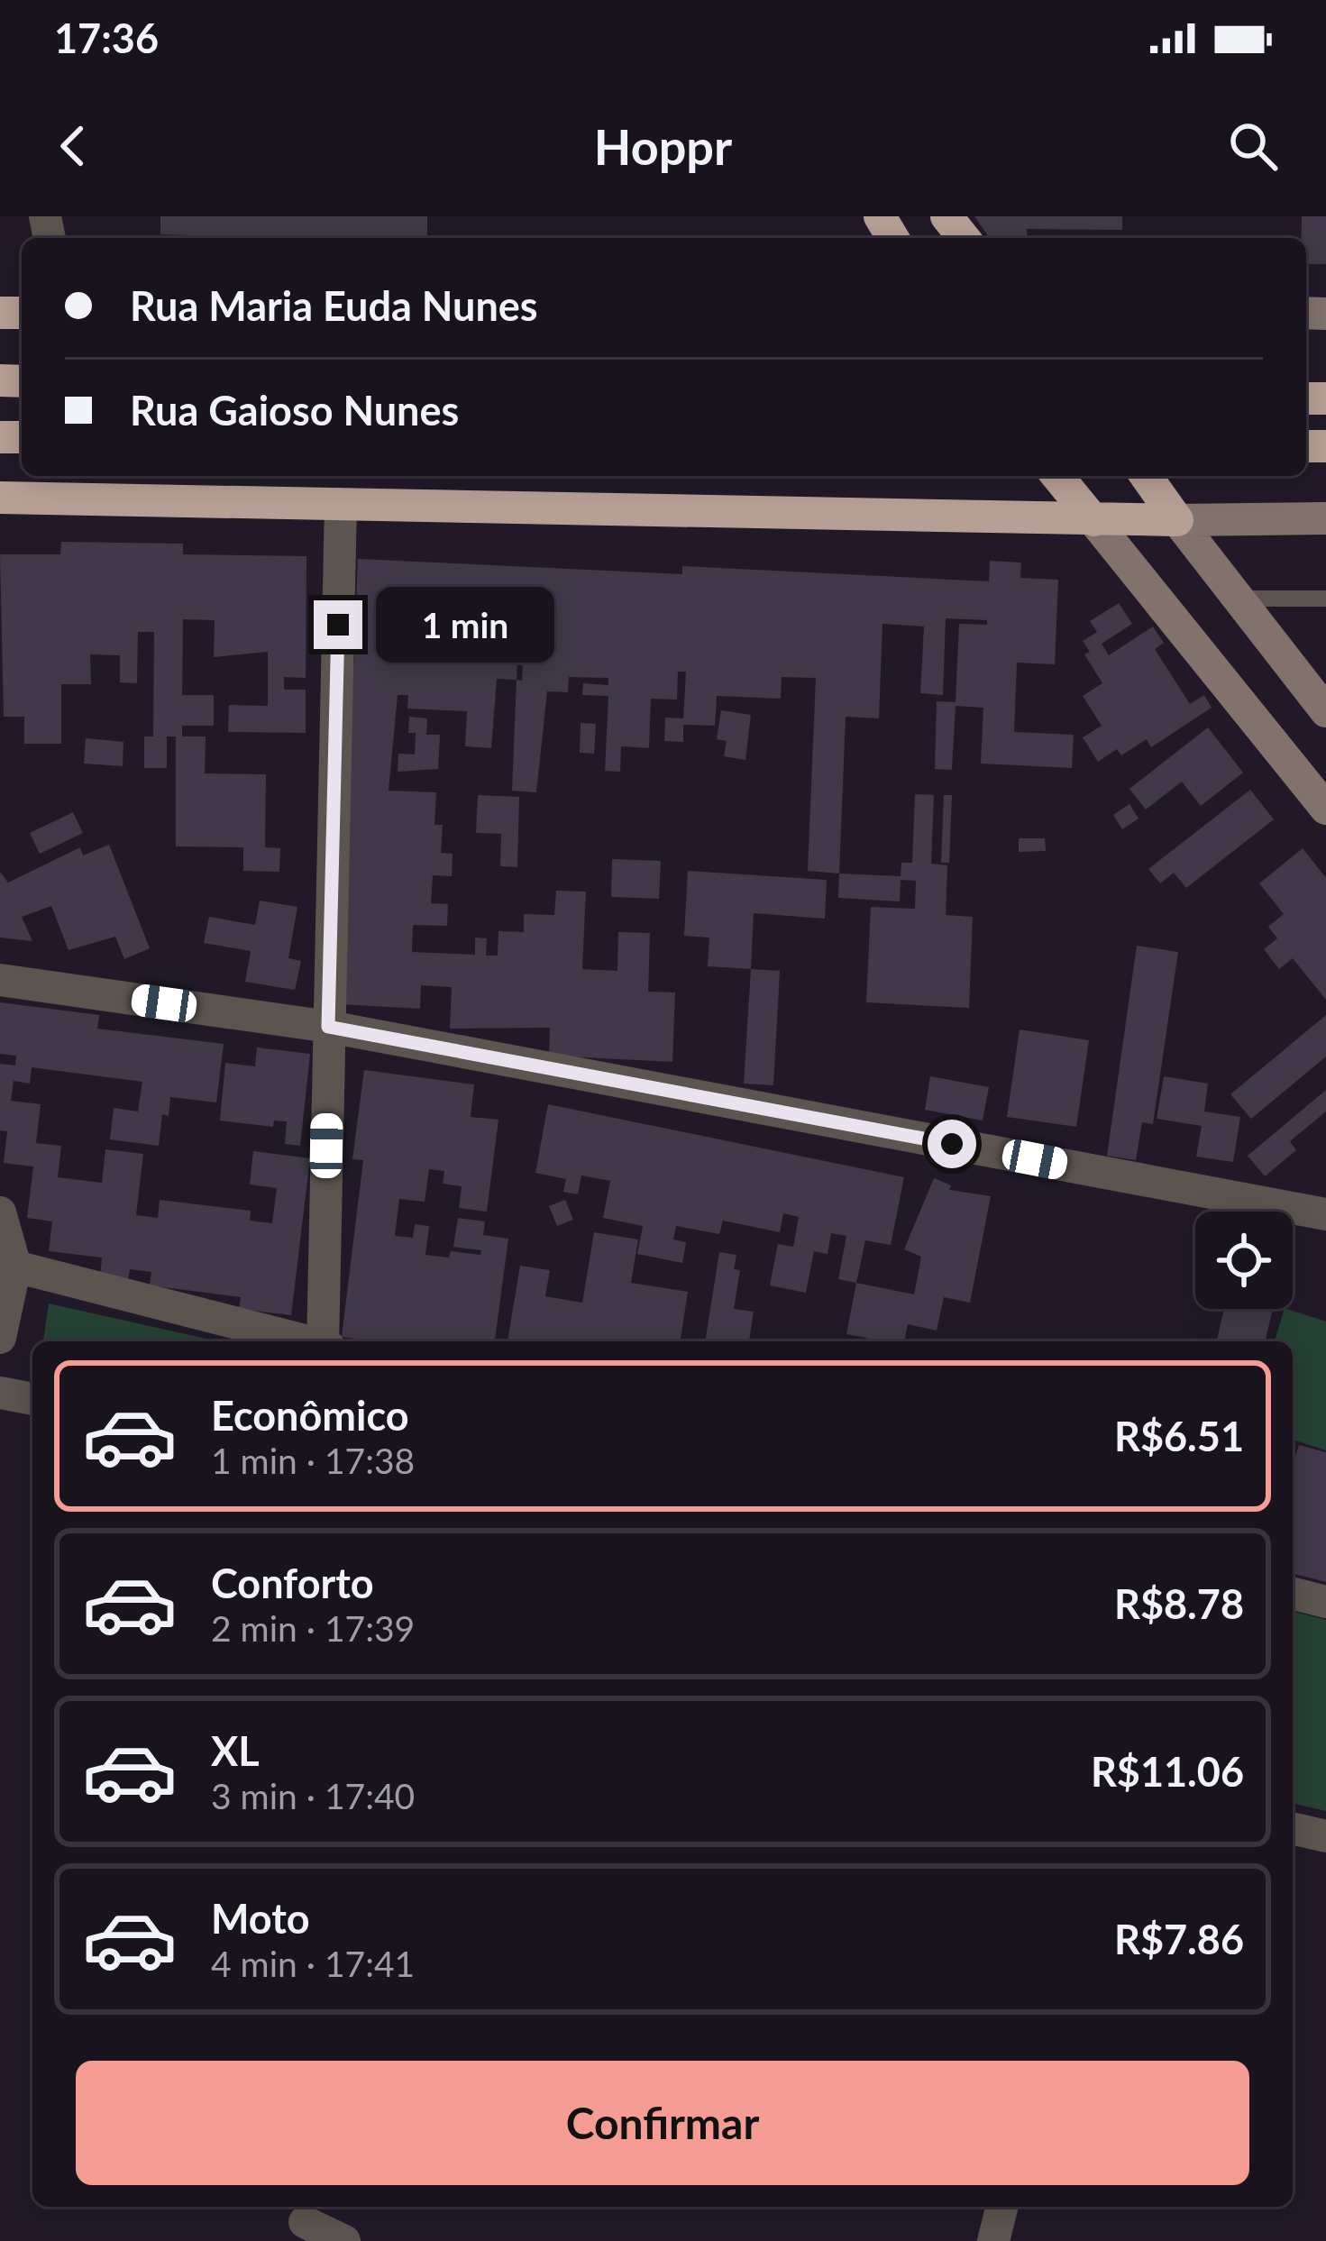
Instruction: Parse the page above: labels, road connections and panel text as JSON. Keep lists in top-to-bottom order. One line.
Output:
{"page":{"status":"17:36","header":"Hoppr","banner":["Rua Maria Euda Nunes","Rua Gaioso Nunes"],"bubble":"1 min","list":[{"name":"Econômico","note":"1 min · 17:38","value":"R$6.51"},{"name":"Conforto","note":"2 min · 17:39","value":"R$8.78"},{"name":"XL","note":"3 min · 17:40","value":"R$11.06"},{"name":"Moto","note":"4 min · 17:41","value":"R$7.86"}],"buttons":"Confirmar"}}
